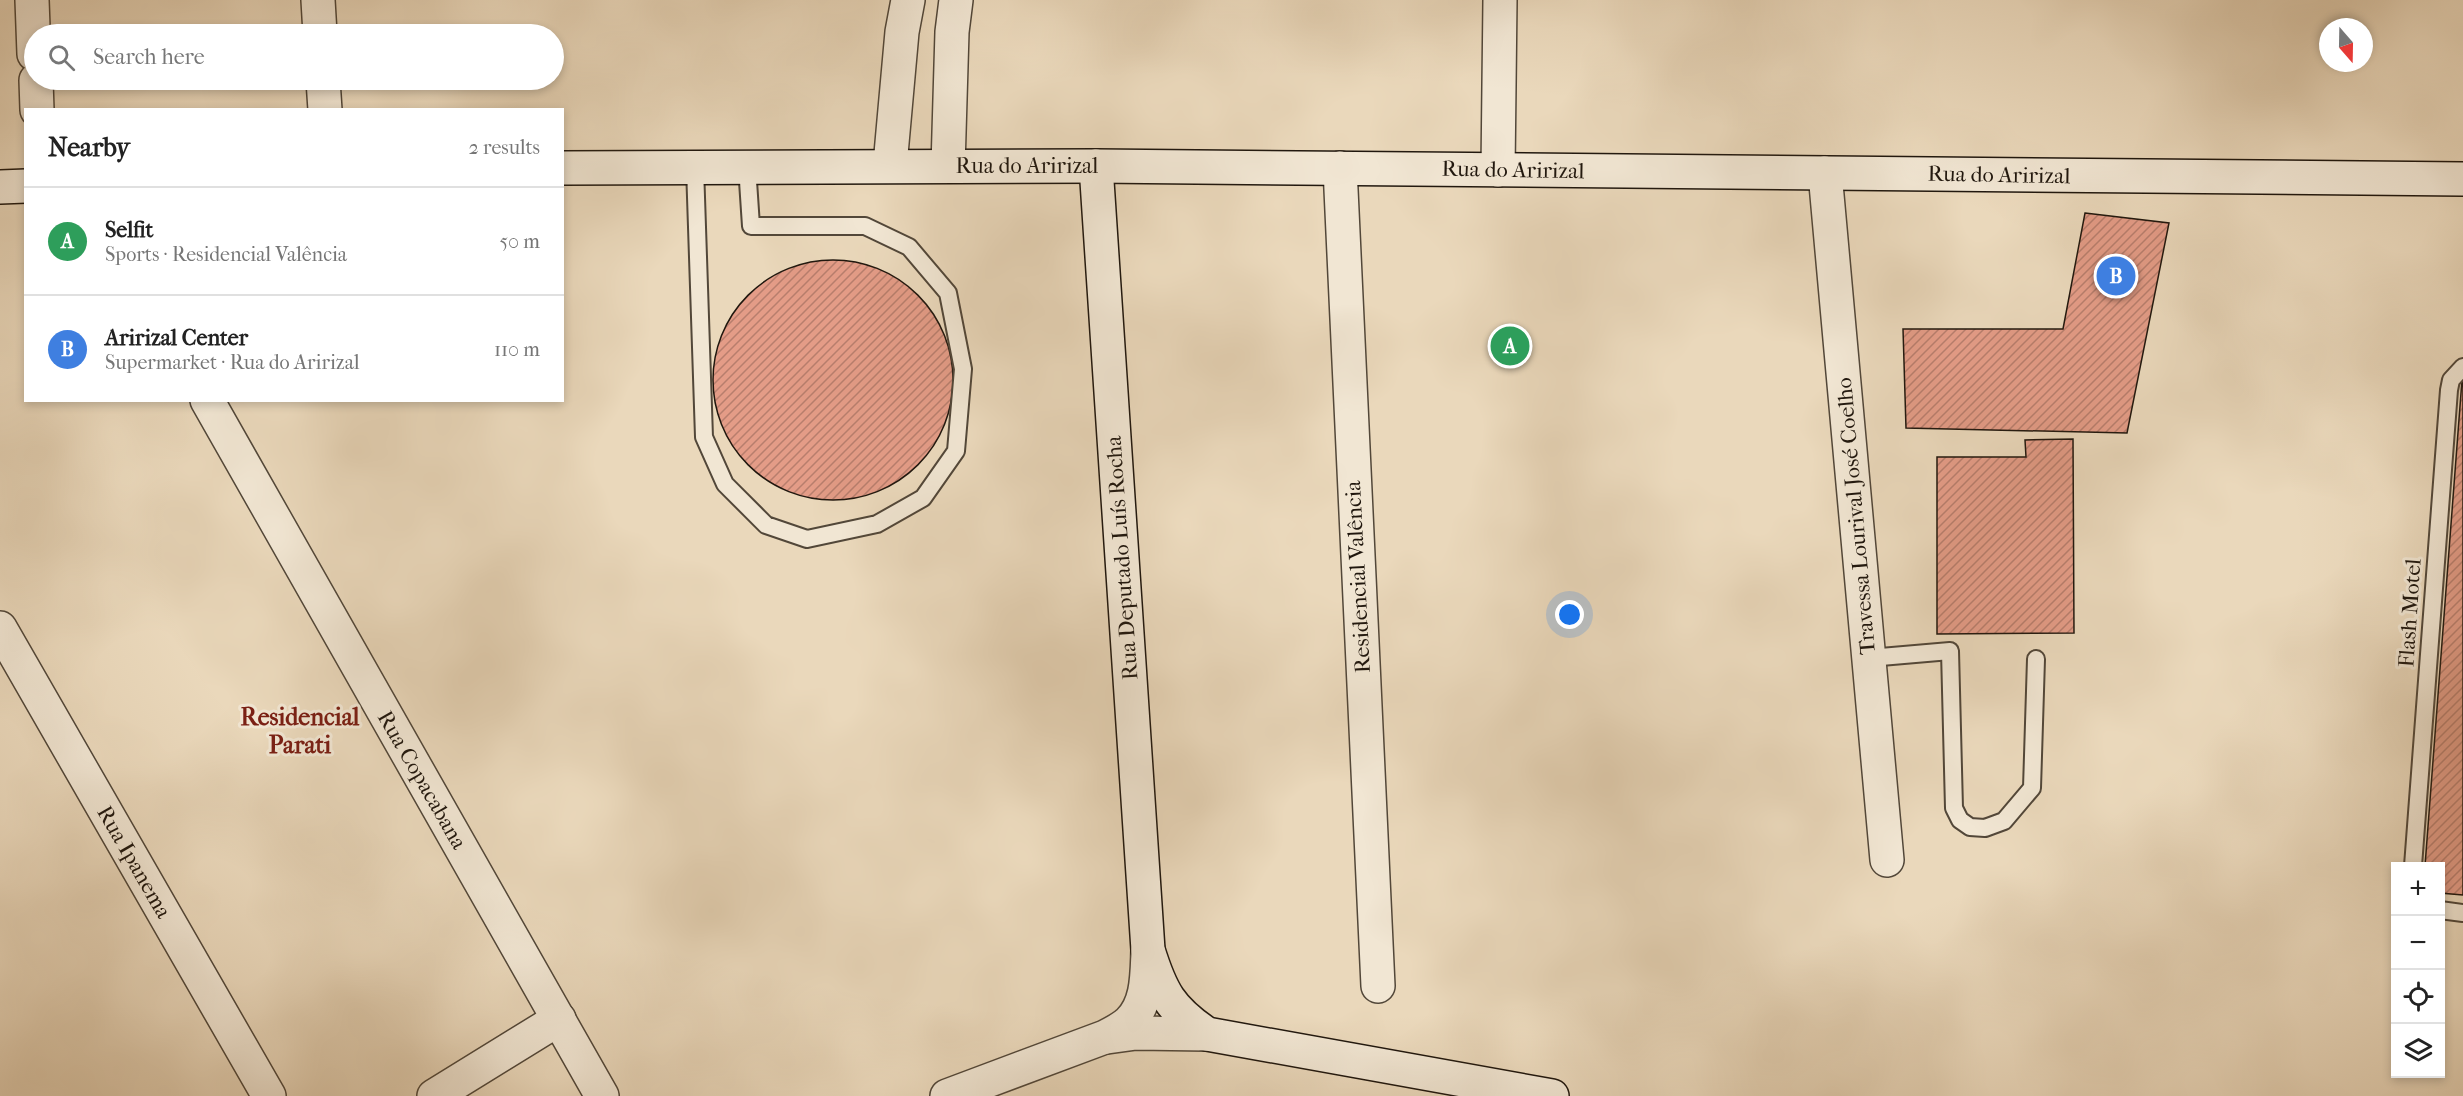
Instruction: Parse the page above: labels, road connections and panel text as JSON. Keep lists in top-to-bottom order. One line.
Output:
{"streets":{"street":["Rua do Aririzal","Travessa Lourival José Coelho","Rua Deputado Luís Rocha","Residencial Valência","Rua Copacabana","Rua Ipanema"],"lane":["Flash Motel"]},"crossings":[["Rua do Aririzal","Travessa Lourival José Coelho"],["Rua do Aririzal","Rua Deputado Luís Rocha"],["Rua do Aririzal","Residencial Valência"]],"districts":["Residencial Parati"],"north":"bottom","page":{"search":"Search here","heading":["Nearby","2 results"],"list":[{"mark":"A","name":"Selfit","note":"Sports · Residencial Valência","value":"50 m"},{"mark":"B","name":"Aririzal Center","note":"Supermarket · Rua do Aririzal","value":"110 m"}],"pins":["B","A"],"map_buttons":["+","−"]}}
